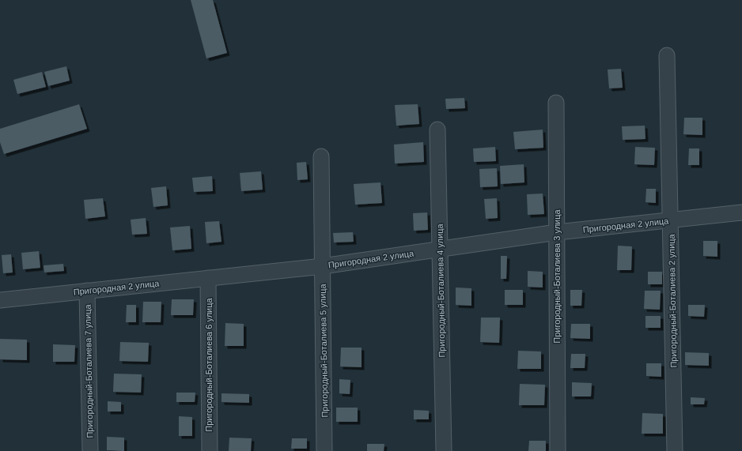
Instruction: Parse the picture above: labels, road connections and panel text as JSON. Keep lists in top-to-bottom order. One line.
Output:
{"streets":{"street":["Пригородная 2 улица","Пригородный-Боталиева 3 улица","Пригородный-Боталиева 4 улица","Пригородный-Боталиева 2 улица","Пригородный-Боталиева 5 улица","Пригородный-Боталиева 6 улица","Пригородный-Боталиева 7 улица"]},"crossings":[["Пригородная 2 улица","Пригородный-Боталиева 3 улица"],["Пригородная 2 улица","Пригородный-Боталиева 4 улица"],["Пригородная 2 улица","Пригородный-Боталиева 2 улица"],["Пригородная 2 улица","Пригородный-Боталиева 5 улица"],["Пригородная 2 улица","Пригородный-Боталиева 6 улица"],["Пригородная 2 улица","Пригородный-Боталиева 7 улица"]]}
